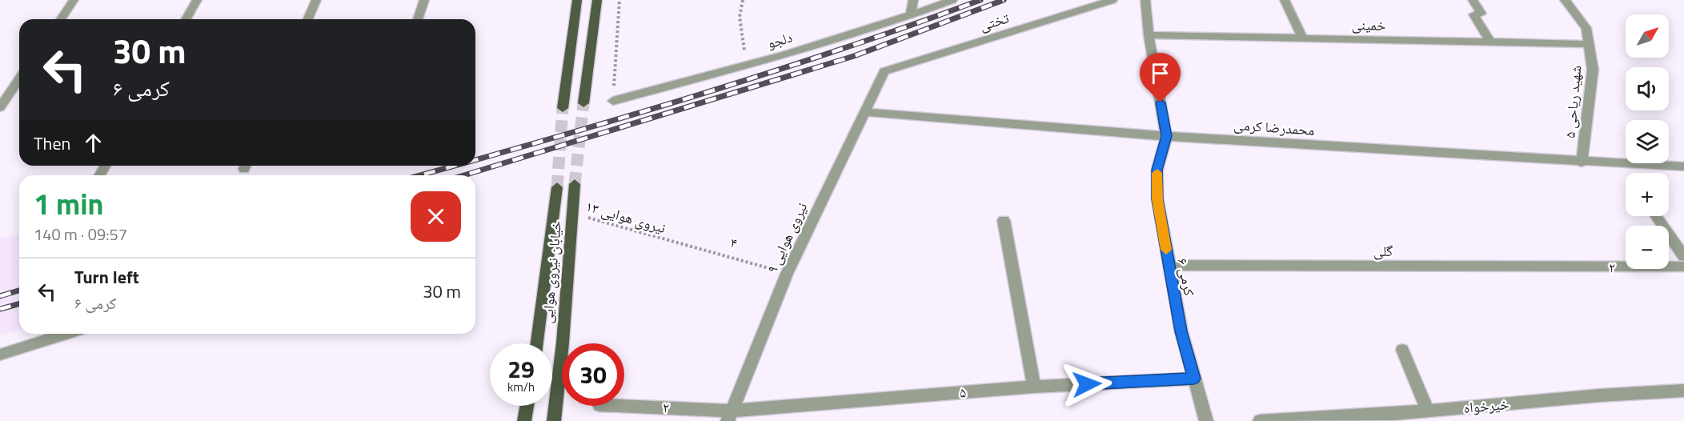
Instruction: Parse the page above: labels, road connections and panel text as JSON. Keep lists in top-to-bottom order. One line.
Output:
{"streets":{"main road":["خیابان نیروی هوایی"],"street":["تختی","خمینی","دلجو","۵ شهید ریاحی","محمدرضا کرمی","نیروی هوایی ۹","گلی","۲","کرمی ۶","۵","خیرخواه"],"path":["نیروی هوایی ۱۳","۴"]},"crossings":[["تختی","نیروی هوایی ۹"],["خمینی","۵ شهید ریاحی"],["۵ شهید ریاحی","محمدرضا کرمی"],["محمدرضا کرمی","نیروی هوایی ۹"],["محمدرضا کرمی","کرمی ۶"],["نیروی هوایی ۱۳","۴"],["نیروی هوایی ۱۳","خیابان نیروی هوایی"],["نیروی هوایی ۹","۴"],["نیروی هوایی ۹","۲"],["نیروی هوایی ۹","۵"],["گلی","۲"],["گلی","کرمی ۶"],["۲","۵"],["کرمی ۶","۵"]],"north":"top right","page":{"map_buttons":["+","−"],"turn":["30 m","کرمی ۶"],"then":"Then","heading":["1 min","140 m · 09:57"],"list":[{"name":"Turn left","note":"کرمی ۶","value":"30 m"}],"speed":"29 km/h","limit":"30"}}
